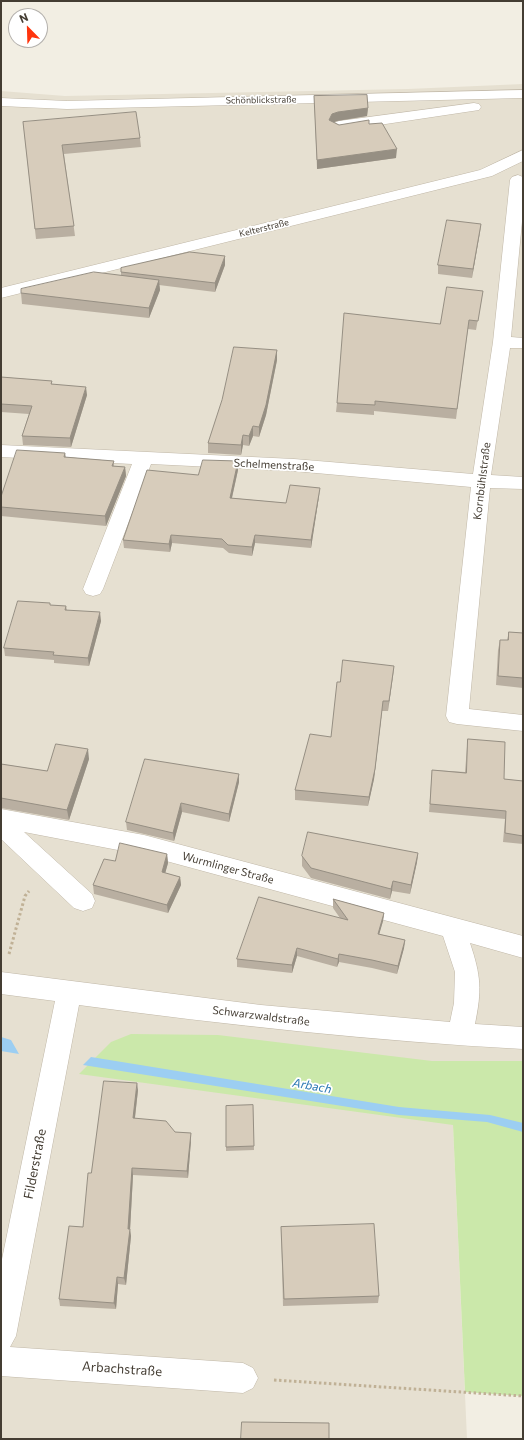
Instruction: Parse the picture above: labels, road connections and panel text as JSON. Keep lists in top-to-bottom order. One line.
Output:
{"streets":{"street":["Schönblickstraße","Kelterstraße","Schelmenstraße","Kornbühlstraße","Wurmlinger Straße","Schwarzwaldstraße","Filderstraße","Arbachstraße"]},"crossings":[["Schelmenstraße","Kornbühlstraße"],["Schwarzwaldstraße","Filderstraße"]],"water":["Arbach"],"north":"top left"}
